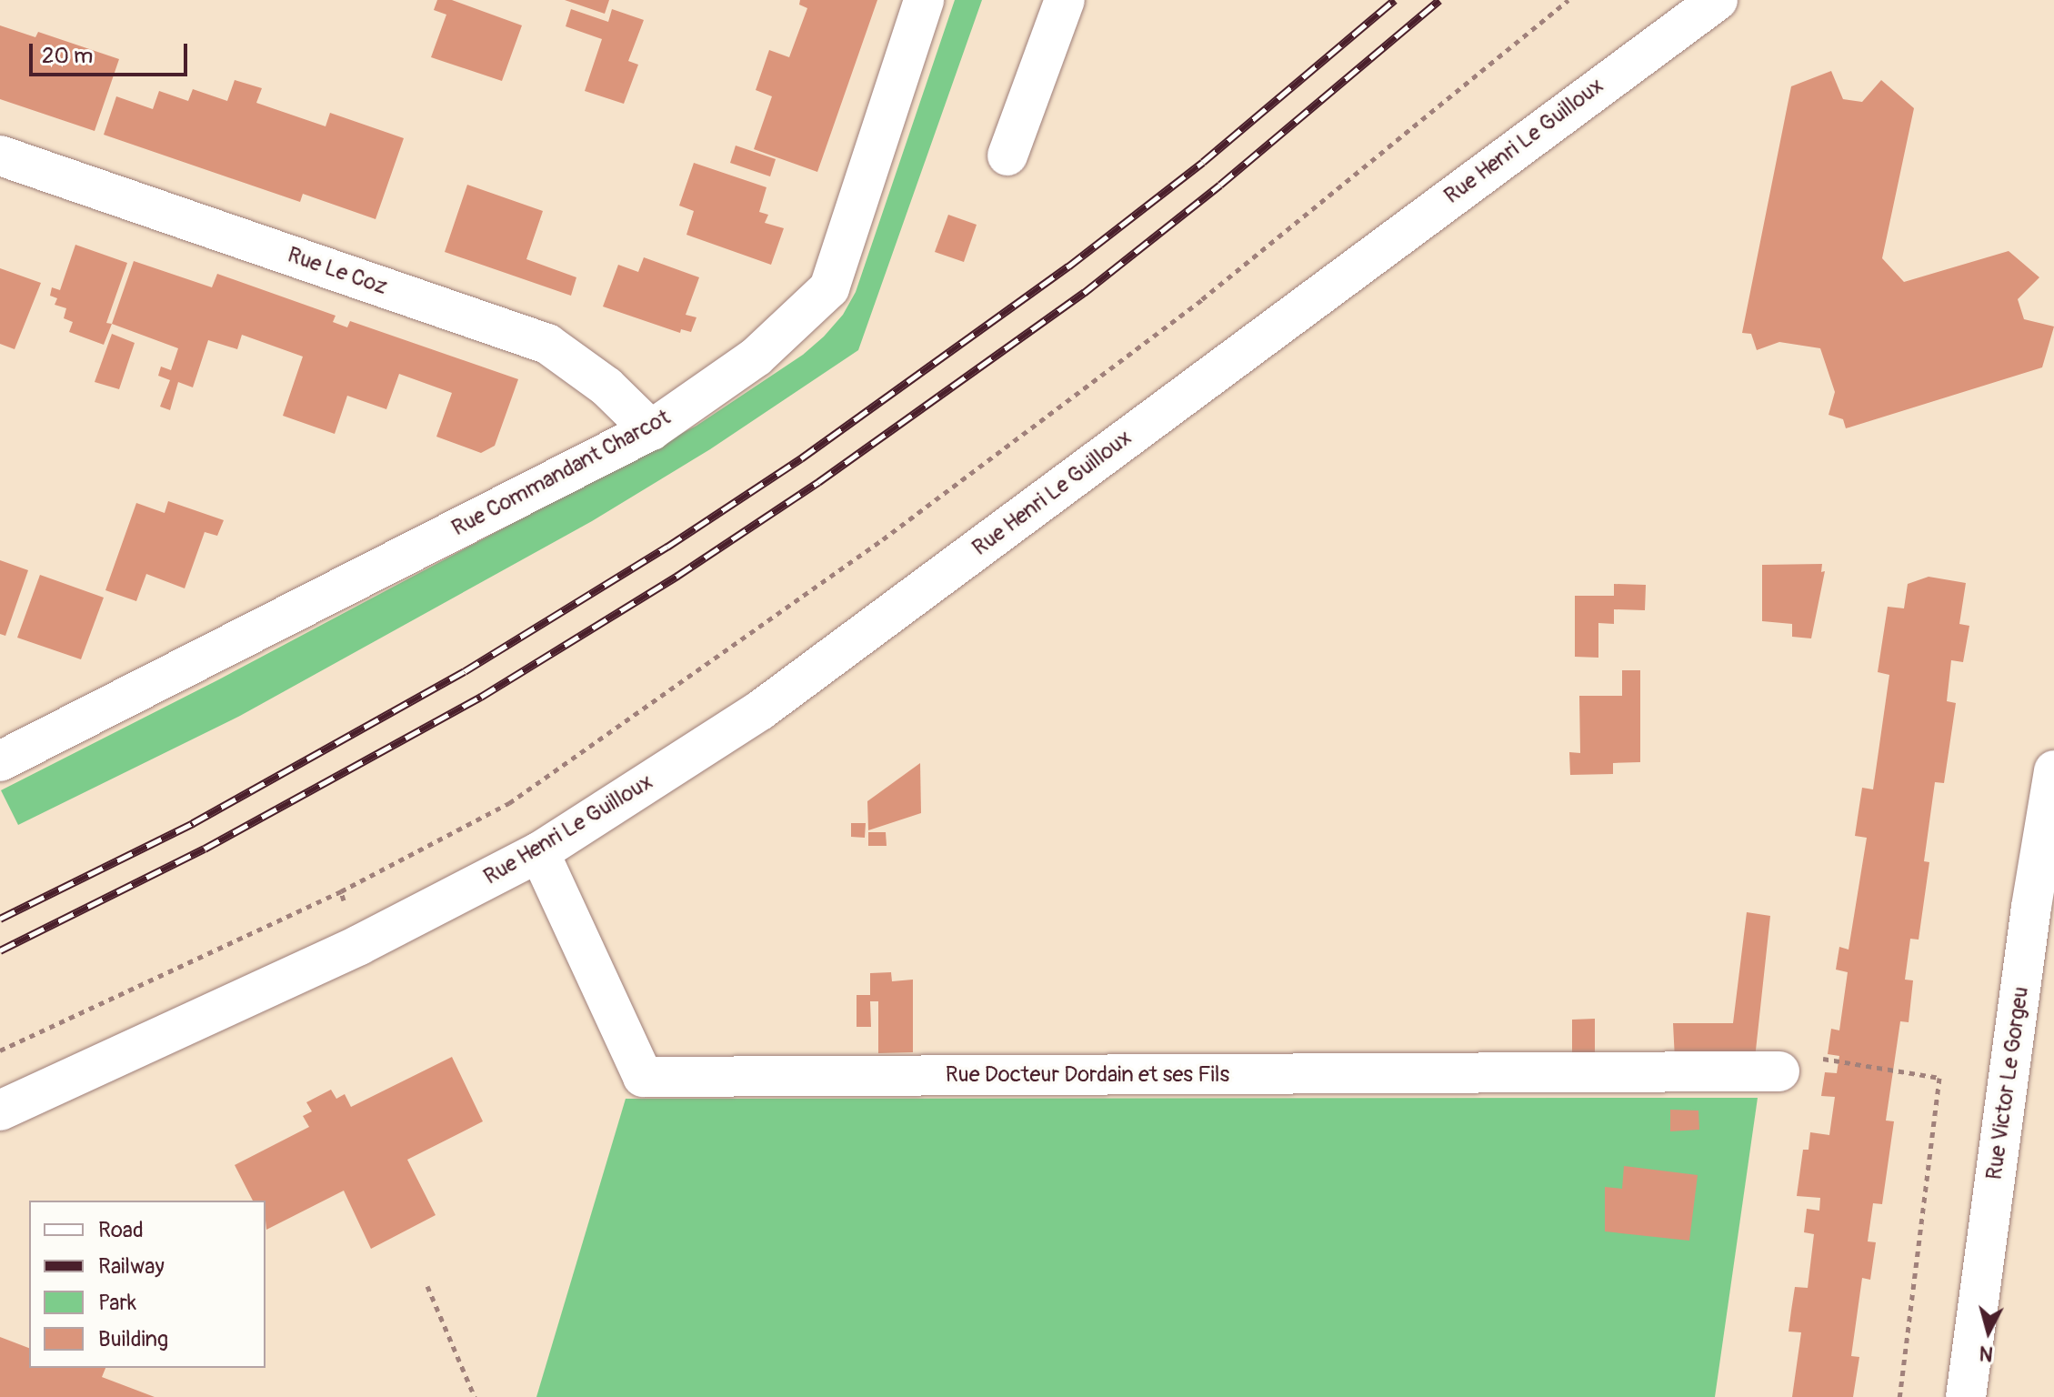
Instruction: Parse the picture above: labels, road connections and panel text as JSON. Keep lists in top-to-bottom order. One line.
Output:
{"streets":{"street":["Rue Henri Le Guilloux","Rue Le Coz","Rue Commandant Charcot","Rue Docteur Dordain et ses Fils","Rue Victor Le Gorgeu"]},"crossings":[["Rue Henri Le Guilloux","Rue Docteur Dordain et ses Fils"],["Rue Le Coz","Rue Commandant Charcot"]],"legend":["Road","Railway","Park","Building"],"scale_bar":"20 m","north":"bottom"}
